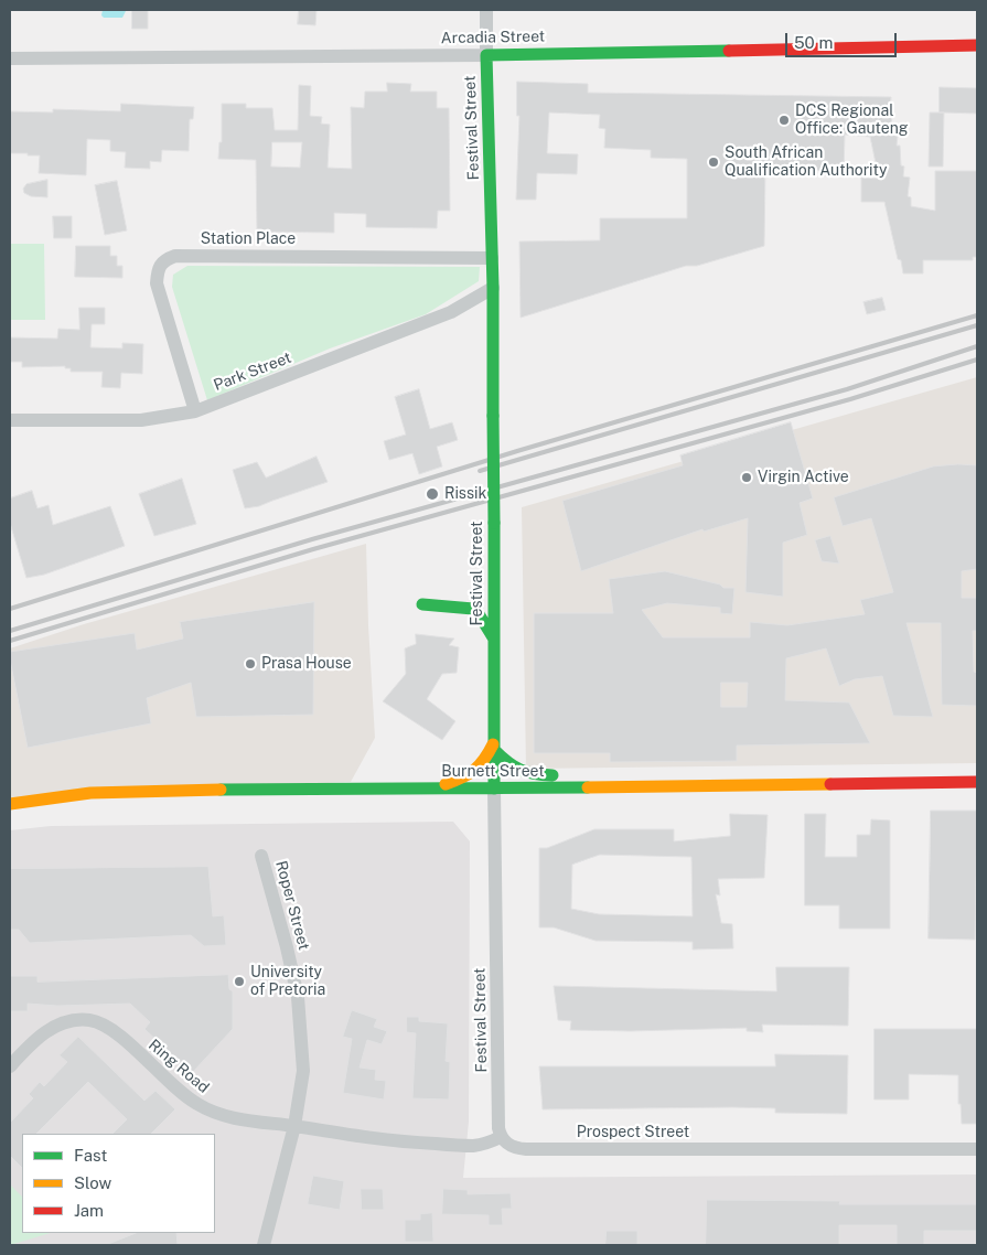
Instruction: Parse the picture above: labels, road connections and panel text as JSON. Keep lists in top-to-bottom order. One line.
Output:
{"streets":{"street":["Arcadia Street","Festival Street","Station Place","Park Street","Burnett Street","Roper Street","Ring Road","Prospect Street"]},"crossings":[["Arcadia Street","Festival Street"],["Festival Street","Station Place"],["Festival Street","Park Street"],["Festival Street","Burnett Street"],["Festival Street","Prospect Street"],["Station Place","Park Street"],["Roper Street","Ring Road"]],"places":["DCS Regional Office: Gauteng","South African Qualification Authority","Virgin Active","Rissik","Prasa House","University of Pretoria"],"legend":["Fast","Slow","Jam"],"scale_bar":"50 m"}
